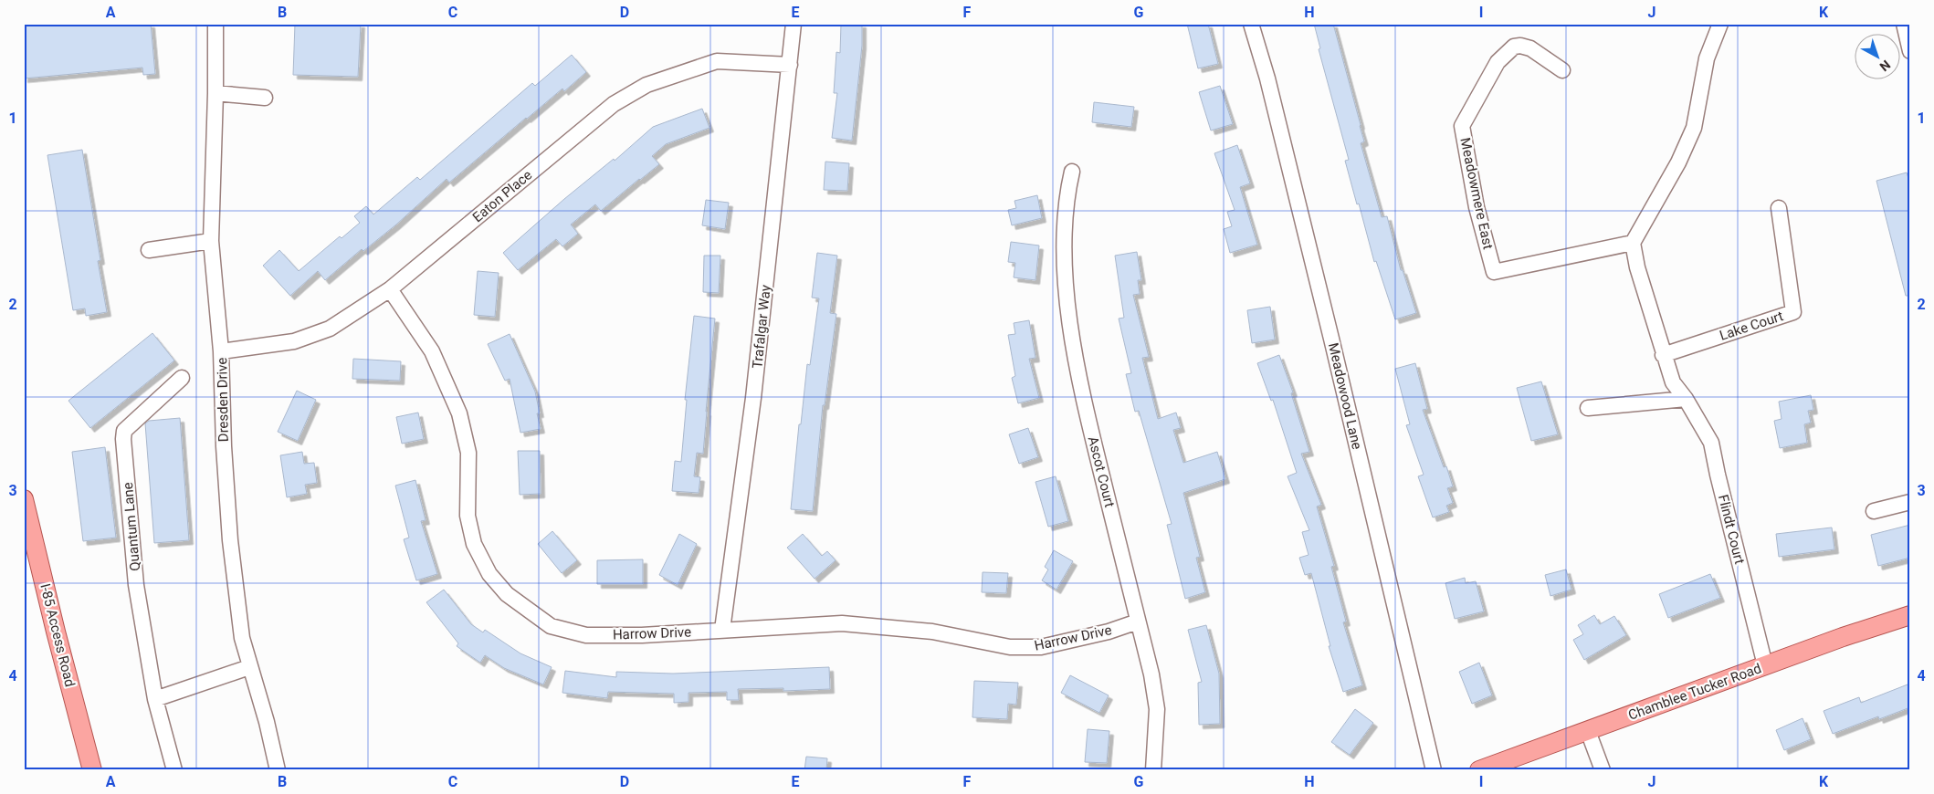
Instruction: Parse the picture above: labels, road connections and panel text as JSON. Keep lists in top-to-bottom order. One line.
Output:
{"streets":{"main road":["I-85 Access Road","Chamblee Tucker Road"],"street":["Meadowmere East","Eaton Place","Lake Court","Trafalgar Way","Meadowood Lane","Dresden Drive","Ascot Court","Quantum Lane","Flindt Court","Harrow Drive"]},"crossings":[["Meadowmere East","Flindt Court"],["Eaton Place","Trafalgar Way"],["Eaton Place","Dresden Drive"],["Eaton Place","Harrow Drive"],["Lake Court","Flindt Court"],["Trafalgar Way","Harrow Drive"],["Ascot Court","Harrow Drive"],["Flindt Court","Chamblee Tucker Road"]],"north":"bottom right","grid":{"columns":["A","B","C","D","E","F","G","H","I","J","K"],"rows":["1","2","3","4"]}}
